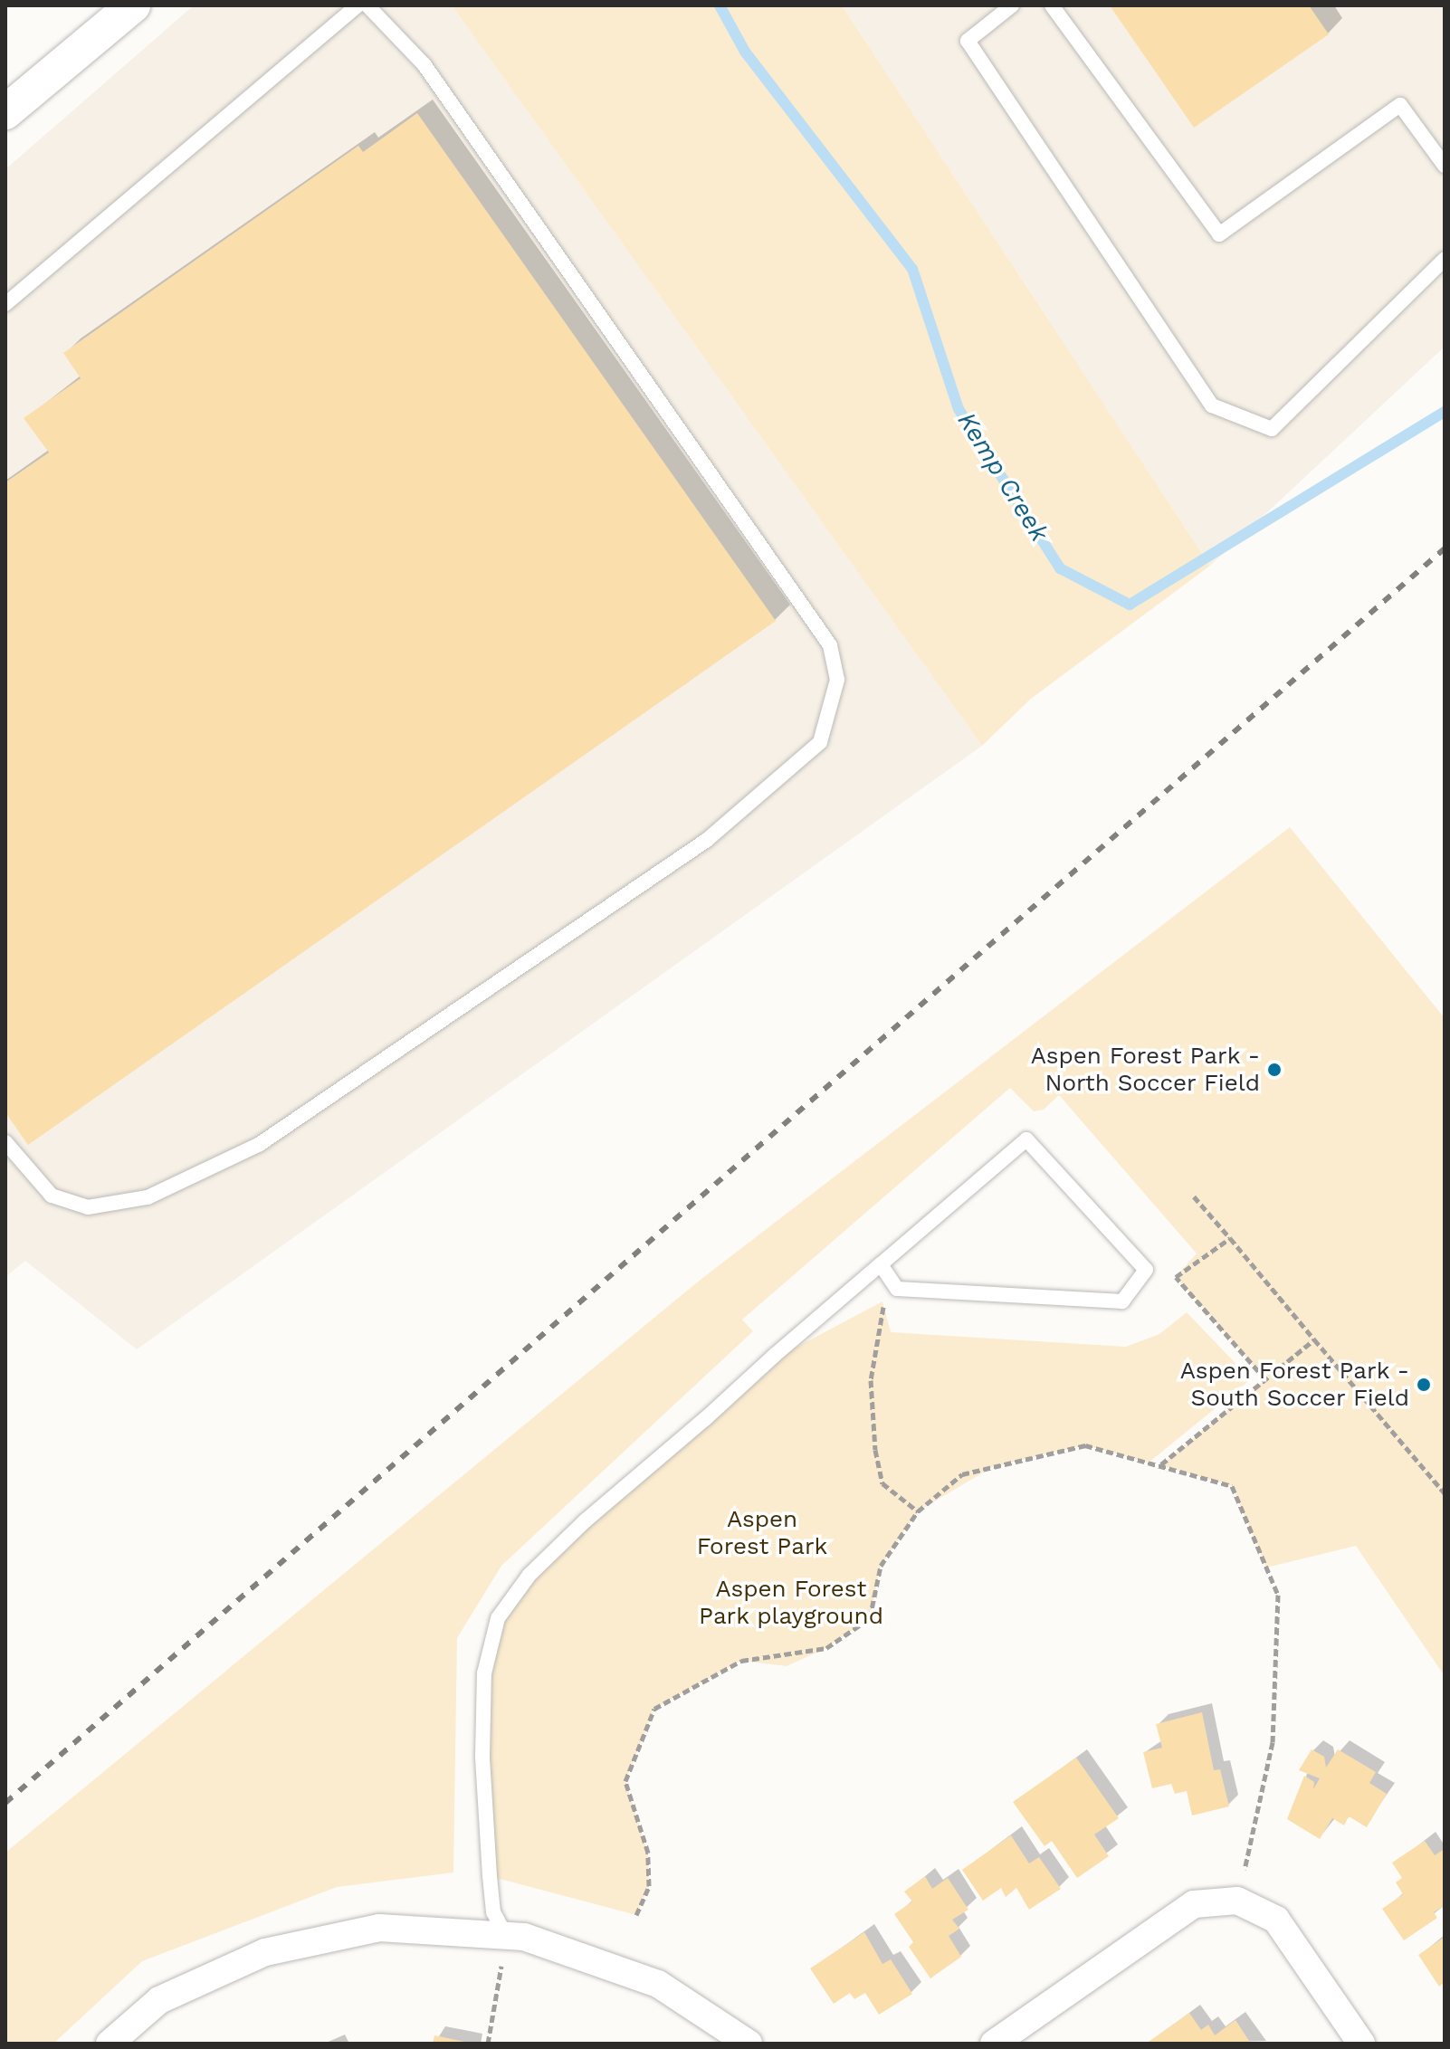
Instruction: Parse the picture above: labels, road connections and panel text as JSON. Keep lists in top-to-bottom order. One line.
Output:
{"water":["Kemp Creek"],"parks":["Aspen Forest Park","Aspen Forest Park playground"],"places":["Aspen Forest Park - North Soccer Field","Aspen Forest Park - South Soccer Field"]}
